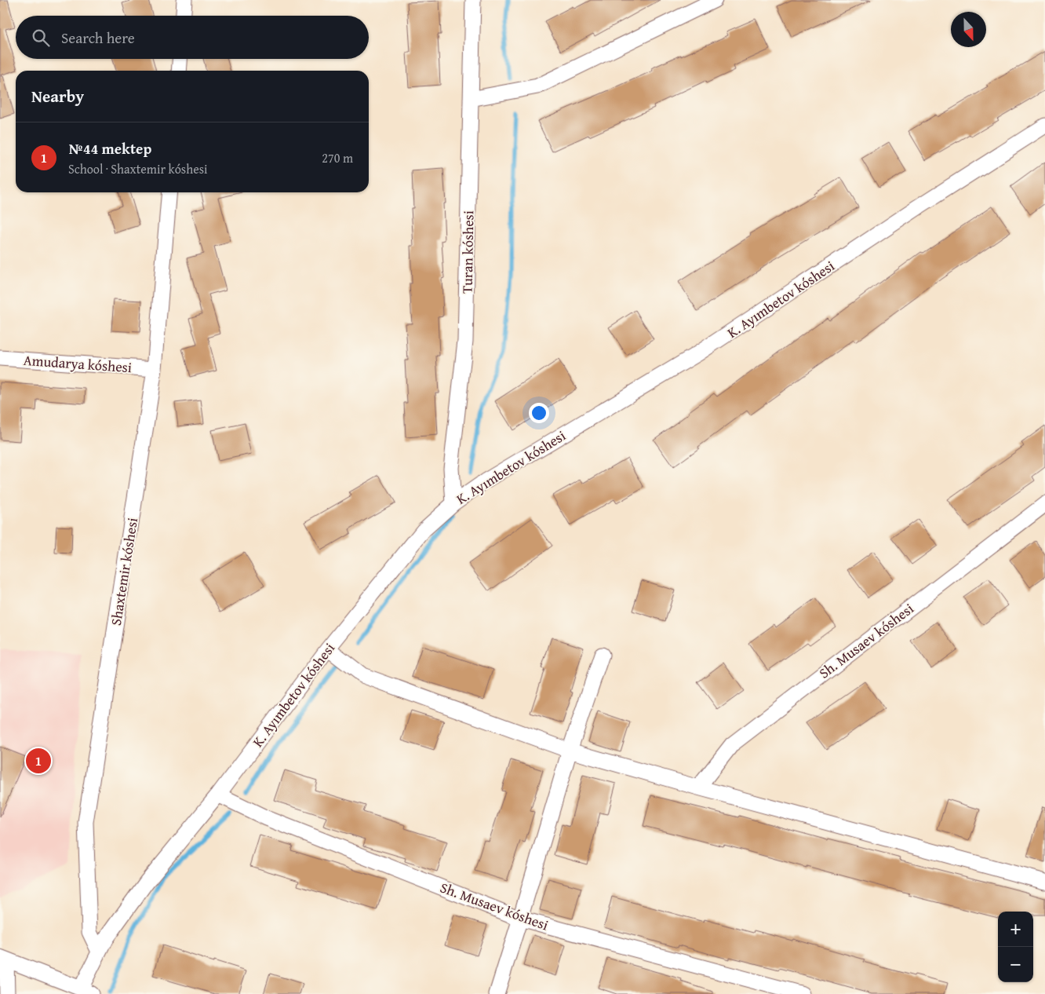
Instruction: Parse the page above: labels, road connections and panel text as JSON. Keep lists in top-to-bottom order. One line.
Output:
{"streets":{"street":["Turan kóshesi","K. Ayımbetov kóshesi","Amudarya kóshesi","Shaxtemir kóshesi","Sh. Musaev kóshesi"]},"crossings":[["Turan kóshesi","K. Ayımbetov kóshesi"],["K. Ayımbetov kóshesi","Shaxtemir kóshesi"],["K. Ayımbetov kóshesi","Sh. Musaev kóshesi"],["Amudarya kóshesi","Shaxtemir kóshesi"]],"north":"bottom","page":{"search":"Search here","heading":"Nearby","list":[{"mark":"1","name":"№44 mektep","note":"School · Shaxtemir kóshesi","value":"270 m"}],"pins":"1","map_buttons":["+","−"]}}
